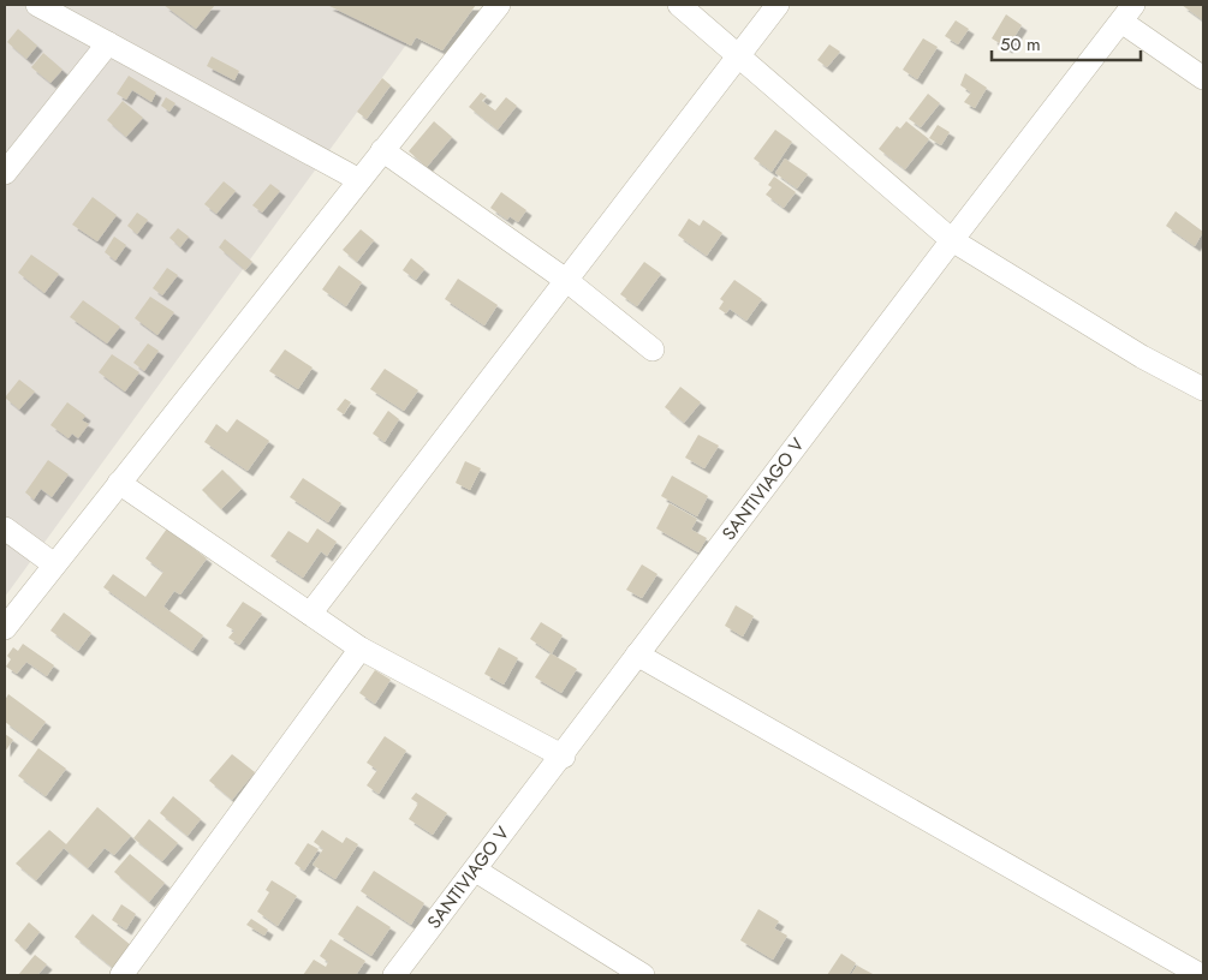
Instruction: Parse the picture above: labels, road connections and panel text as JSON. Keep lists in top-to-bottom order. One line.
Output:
{"streets":{"street":["SANTIVIAGO V"]},"scale_bar":"50 m"}
